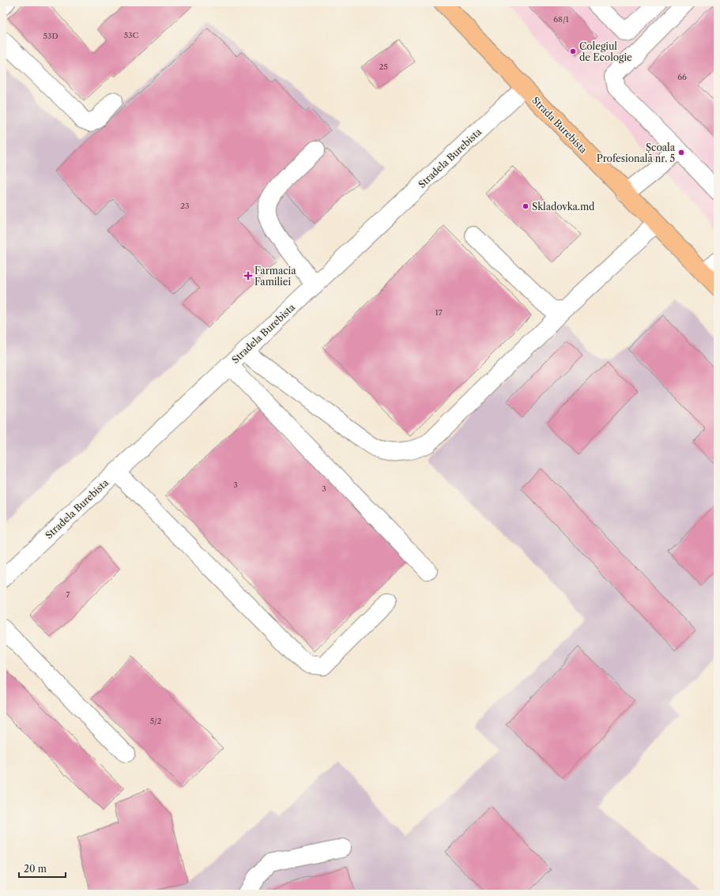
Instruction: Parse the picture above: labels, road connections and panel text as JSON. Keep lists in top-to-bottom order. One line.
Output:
{"streets":{"main road":["Strada Burebista"],"street":["Stradela Burebista"]},"crossings":[["Strada Burebista","Stradela Burebista"]],"places":{"other":["Colegiul de Ecologie","Școala Profesională nr. 5","Skladovka.md"],"health":["Farmacia Familiei"]},"house_numbers":["68/1","53C","53D","25","66","23","17","3","3","7","5/2"],"scale_bar":"20 m"}
